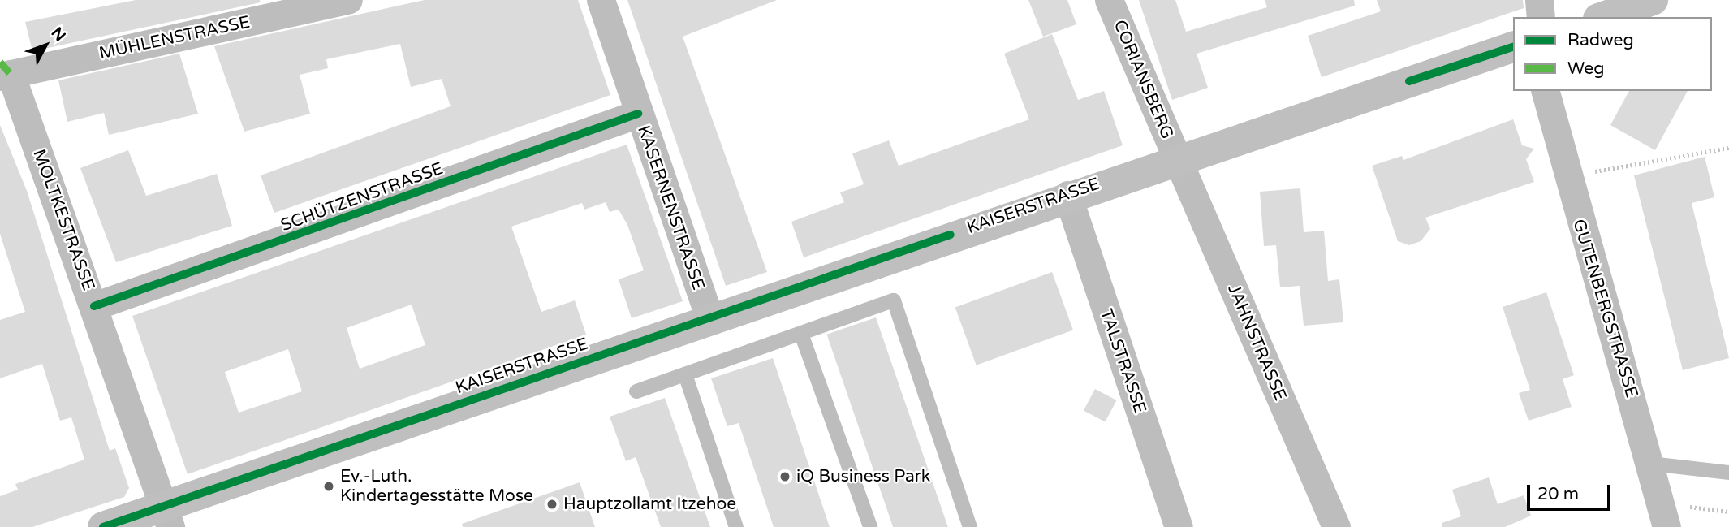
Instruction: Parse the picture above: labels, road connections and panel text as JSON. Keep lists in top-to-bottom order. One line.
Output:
{"streets":{"main road":["KAISERSTRASSE"],"street":["MÜHLENSTRASSE","CORIANSBERG","SCHÜTZENSTRASSE","KASERNENSTRASSE","MOLTKESTRASSE","GUTENBERGSTRASSE","JAHNSTRASSE","TALSTRASSE"]},"crossings":[["MÜHLENSTRASSE","MOLTKESTRASSE"],["CORIANSBERG","KAISERSTRASSE"],["CORIANSBERG","JAHNSTRASSE"],["SCHÜTZENSTRASSE","KASERNENSTRASSE"],["SCHÜTZENSTRASSE","MOLTKESTRASSE"],["KAISERSTRASSE","KASERNENSTRASSE"],["KAISERSTRASSE","MOLTKESTRASSE"],["KAISERSTRASSE","JAHNSTRASSE"],["KAISERSTRASSE","TALSTRASSE"]],"places":["iQ Business Park","Ev.-Luth. Kindertagesstätte Mose","Hauptzollamt Itzehoe"],"legend":["Radweg","Weg"],"scale_bar":"20 m","north":"top right"}
